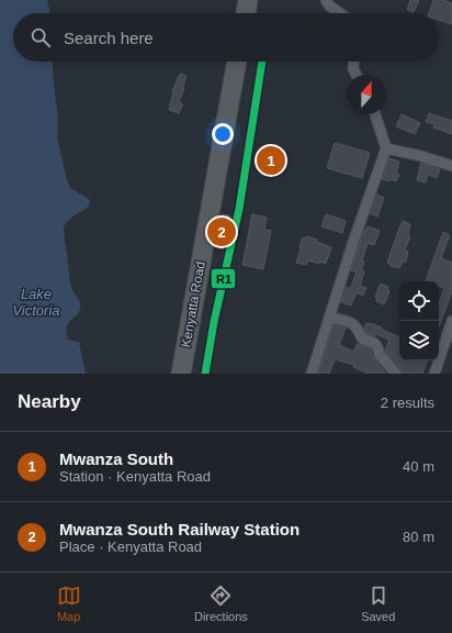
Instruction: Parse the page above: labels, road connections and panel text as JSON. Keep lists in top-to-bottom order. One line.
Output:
{"streets":{"highway":["Kenyatta Road"]},"water":["Lake Victoria"],"lines":["transit line R1"],"north":"top","page":{"search":"Search here","pins":["1","2"],"heading":["Nearby","2 results"],"list":[{"mark":"1","name":"Mwanza South","note":"Station · Kenyatta Road","value":"40 m"},{"mark":"2","name":"Mwanza South Railway Station","note":"Place · Kenyatta Road","value":"80 m"}],"nav":["Map","Directions","Saved"]}}
